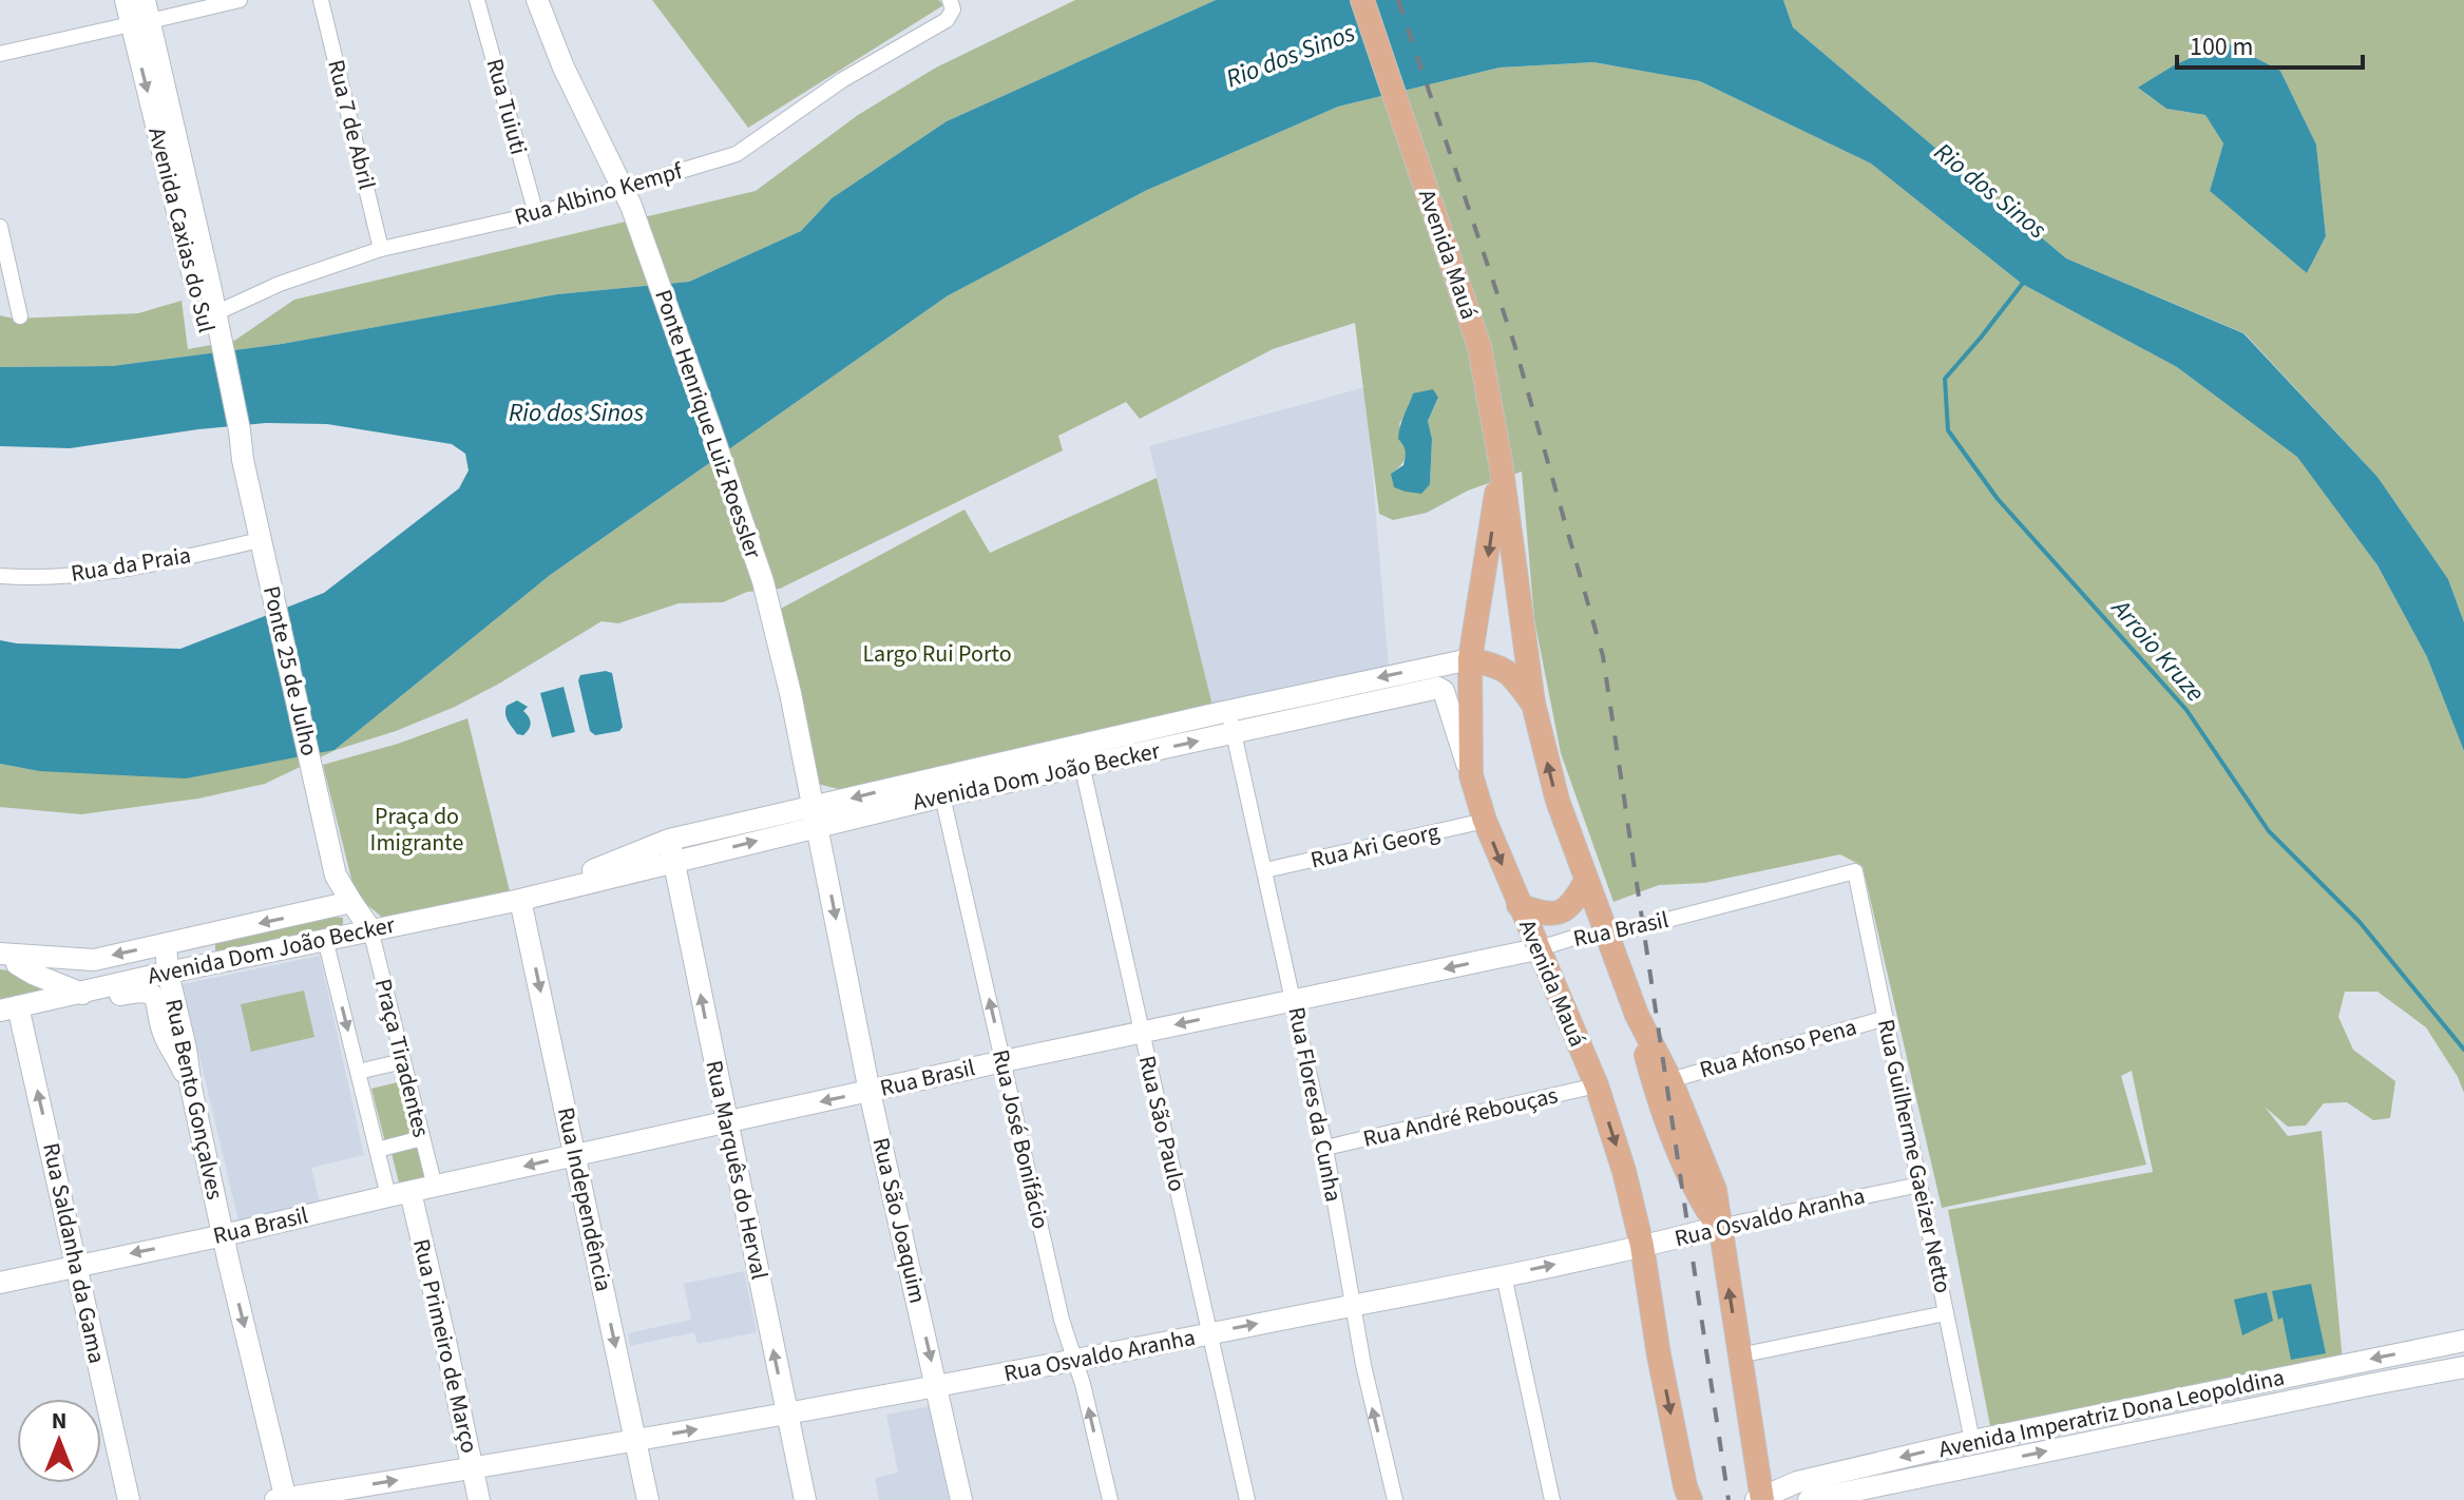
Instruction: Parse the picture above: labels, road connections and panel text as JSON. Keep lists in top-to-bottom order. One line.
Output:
{"streets":{"main road":["Avenida Mauá"],"street":["Rua Tuiuti","Rua 7 de Abril","Rua Albino Kempf","Avenida Caxias do Sul","Ponte Henrique Luiz Roessler","Rua da Praia","Ponte 25 de Julho","Avenida Dom João Becker","Rua Ari Georg","Rua Brasil","Rua Afonso Pena","Praça Tiradentes","Rua Bento Gonçalves","Rua Flores da Cunha","Rua André Rebouças","Rua São Paulo","Rua José Bonifácio","Rua Guilherme Gaeizer Netto","Rua Marquês do Herval","Rua Independência","Rua Osvaldo Aranha","Rua São Joaquim","Rua Saldanha da Gama","Rua Primeiro de Março","Avenida Imperatriz Dona Leopoldina"]},"crossings":[["Rua Tuiuti","Rua Albino Kempf"],["Rua 7 de Abril","Rua Albino Kempf"],["Rua Albino Kempf","Avenida Caxias do Sul"],["Avenida Caxias do Sul","Rua da Praia"],["Avenida Caxias do Sul","Ponte 25 de Julho"],["Avenida Mauá","Avenida Dom João Becker"],["Avenida Mauá","Rua Ari Georg"],["Avenida Mauá","Rua Brasil"],["Avenida Mauá","Rua Afonso Pena"],["Avenida Mauá","Rua André Rebouças"],["Avenida Mauá","Rua Osvaldo Aranha"],["Avenida Mauá","Avenida Imperatriz Dona Leopoldina"],["Ponte Henrique Luiz Roessler","Rua São Joaquim"],["Avenida Dom João Becker","Praça Tiradentes"],["Avenida Dom João Becker","Rua Bento Gonçalves"],["Avenida Dom João Becker","Rua Flores da Cunha"],["Avenida Dom João Becker","Rua São Paulo"],["Avenida Dom João Becker","Rua José Bonifácio"],["Avenida Dom João Becker","Rua Marquês do Herval"],["Avenida Dom João Becker","Rua Independência"],["Avenida Dom João Becker","Rua São Joaquim"],["Avenida Dom João Becker","Rua Saldanha da Gama"],["Rua Ari Georg","Rua Flores da Cunha"],["Rua Brasil","Praça Tiradentes"],["Rua Brasil","Rua Bento Gonçalves"],["Rua Brasil","Rua Flores da Cunha"],["Rua Brasil","Rua São Paulo"],["Rua Brasil","Rua José Bonifácio"],["Rua Brasil","Rua Guilherme Gaeizer Netto"],["Rua Brasil","Rua Marquês do Herval"],["Rua Brasil","Rua Independência"],["Rua Brasil","Rua São Joaquim"],["Rua Brasil","Rua Saldanha da Gama"],["Rua Brasil","Rua Primeiro de Março"],["Rua Afonso Pena","Rua Guilherme Gaeizer Netto"],["Rua Bento Gonçalves","Rua Osvaldo Aranha"],["Rua Flores da Cunha","Rua André Rebouças"],["Rua Flores da Cunha","Rua Osvaldo Aranha"],["Rua São Paulo","Rua Osvaldo Aranha"],["Rua José Bonifácio","Rua Osvaldo Aranha"],["Rua Guilherme Gaeizer Netto","Rua Osvaldo Aranha"],["Rua Guilherme Gaeizer Netto","Avenida Imperatriz Dona Leopoldina"],["Rua Marquês do Herval","Rua Osvaldo Aranha"],["Rua Independência","Rua Osvaldo Aranha"],["Rua Osvaldo Aranha","Rua São Joaquim"],["Rua Osvaldo Aranha","Rua Primeiro de Março"]],"one_way":["Rua Brasil","Rua Bento Gonçalves","Rua José Bonifácio","Rua Marquês do Herval","Rua Independência","Rua Osvaldo Aranha","Rua São Joaquim","Rua Saldanha da Gama"],"water":["Rio dos Sinos","Arroio Kruze"],"parks":["Largo Rui Porto","Praça do Imigrante"],"scale_bar":"100 m","north":"top"}
